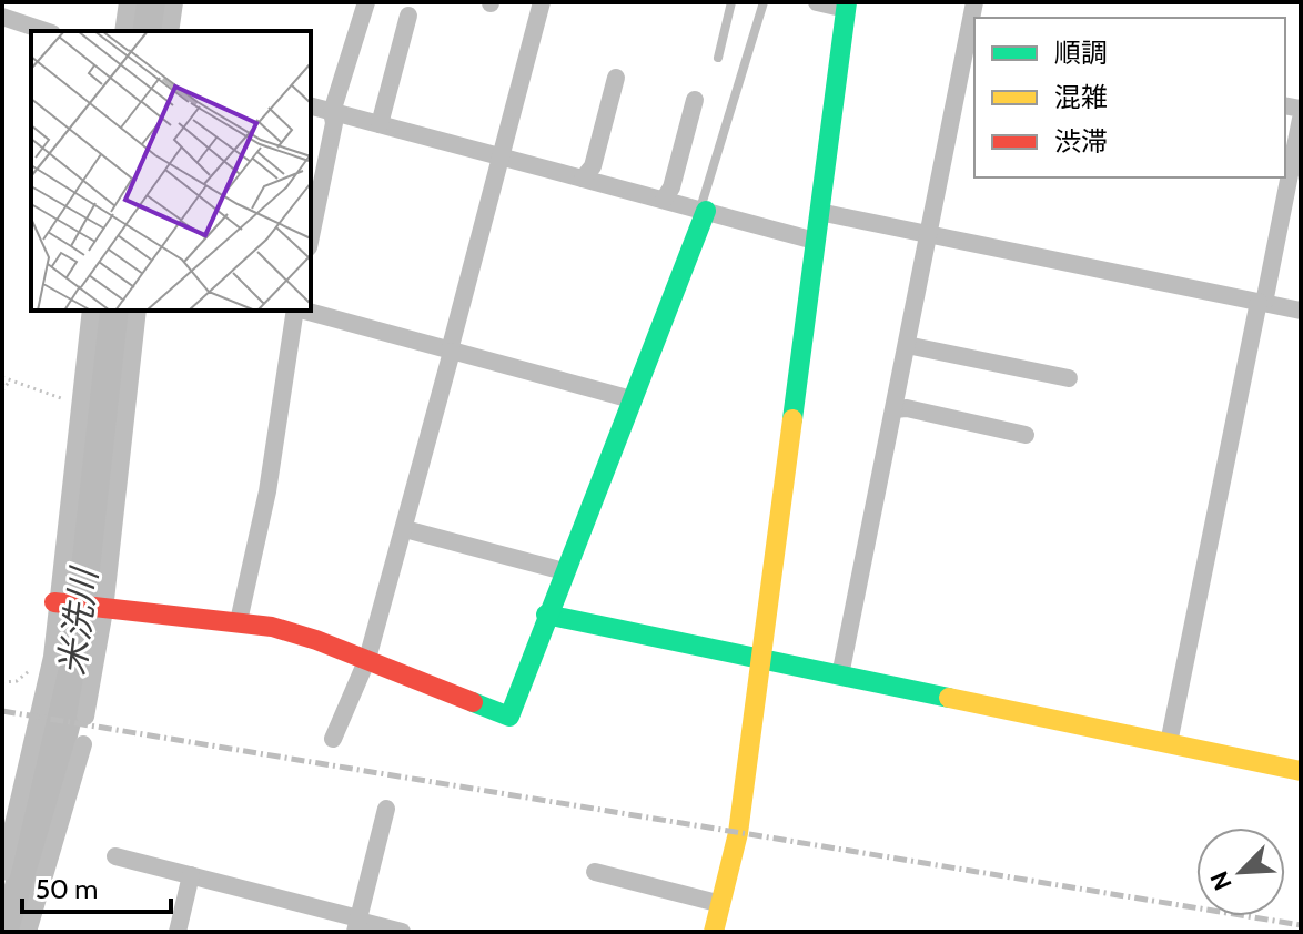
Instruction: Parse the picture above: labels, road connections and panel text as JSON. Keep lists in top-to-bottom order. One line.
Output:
{"water":["米洗川"],"legend":["順調","混雑","渋滞"],"scale_bar":"50 m","north":"bottom left"}
